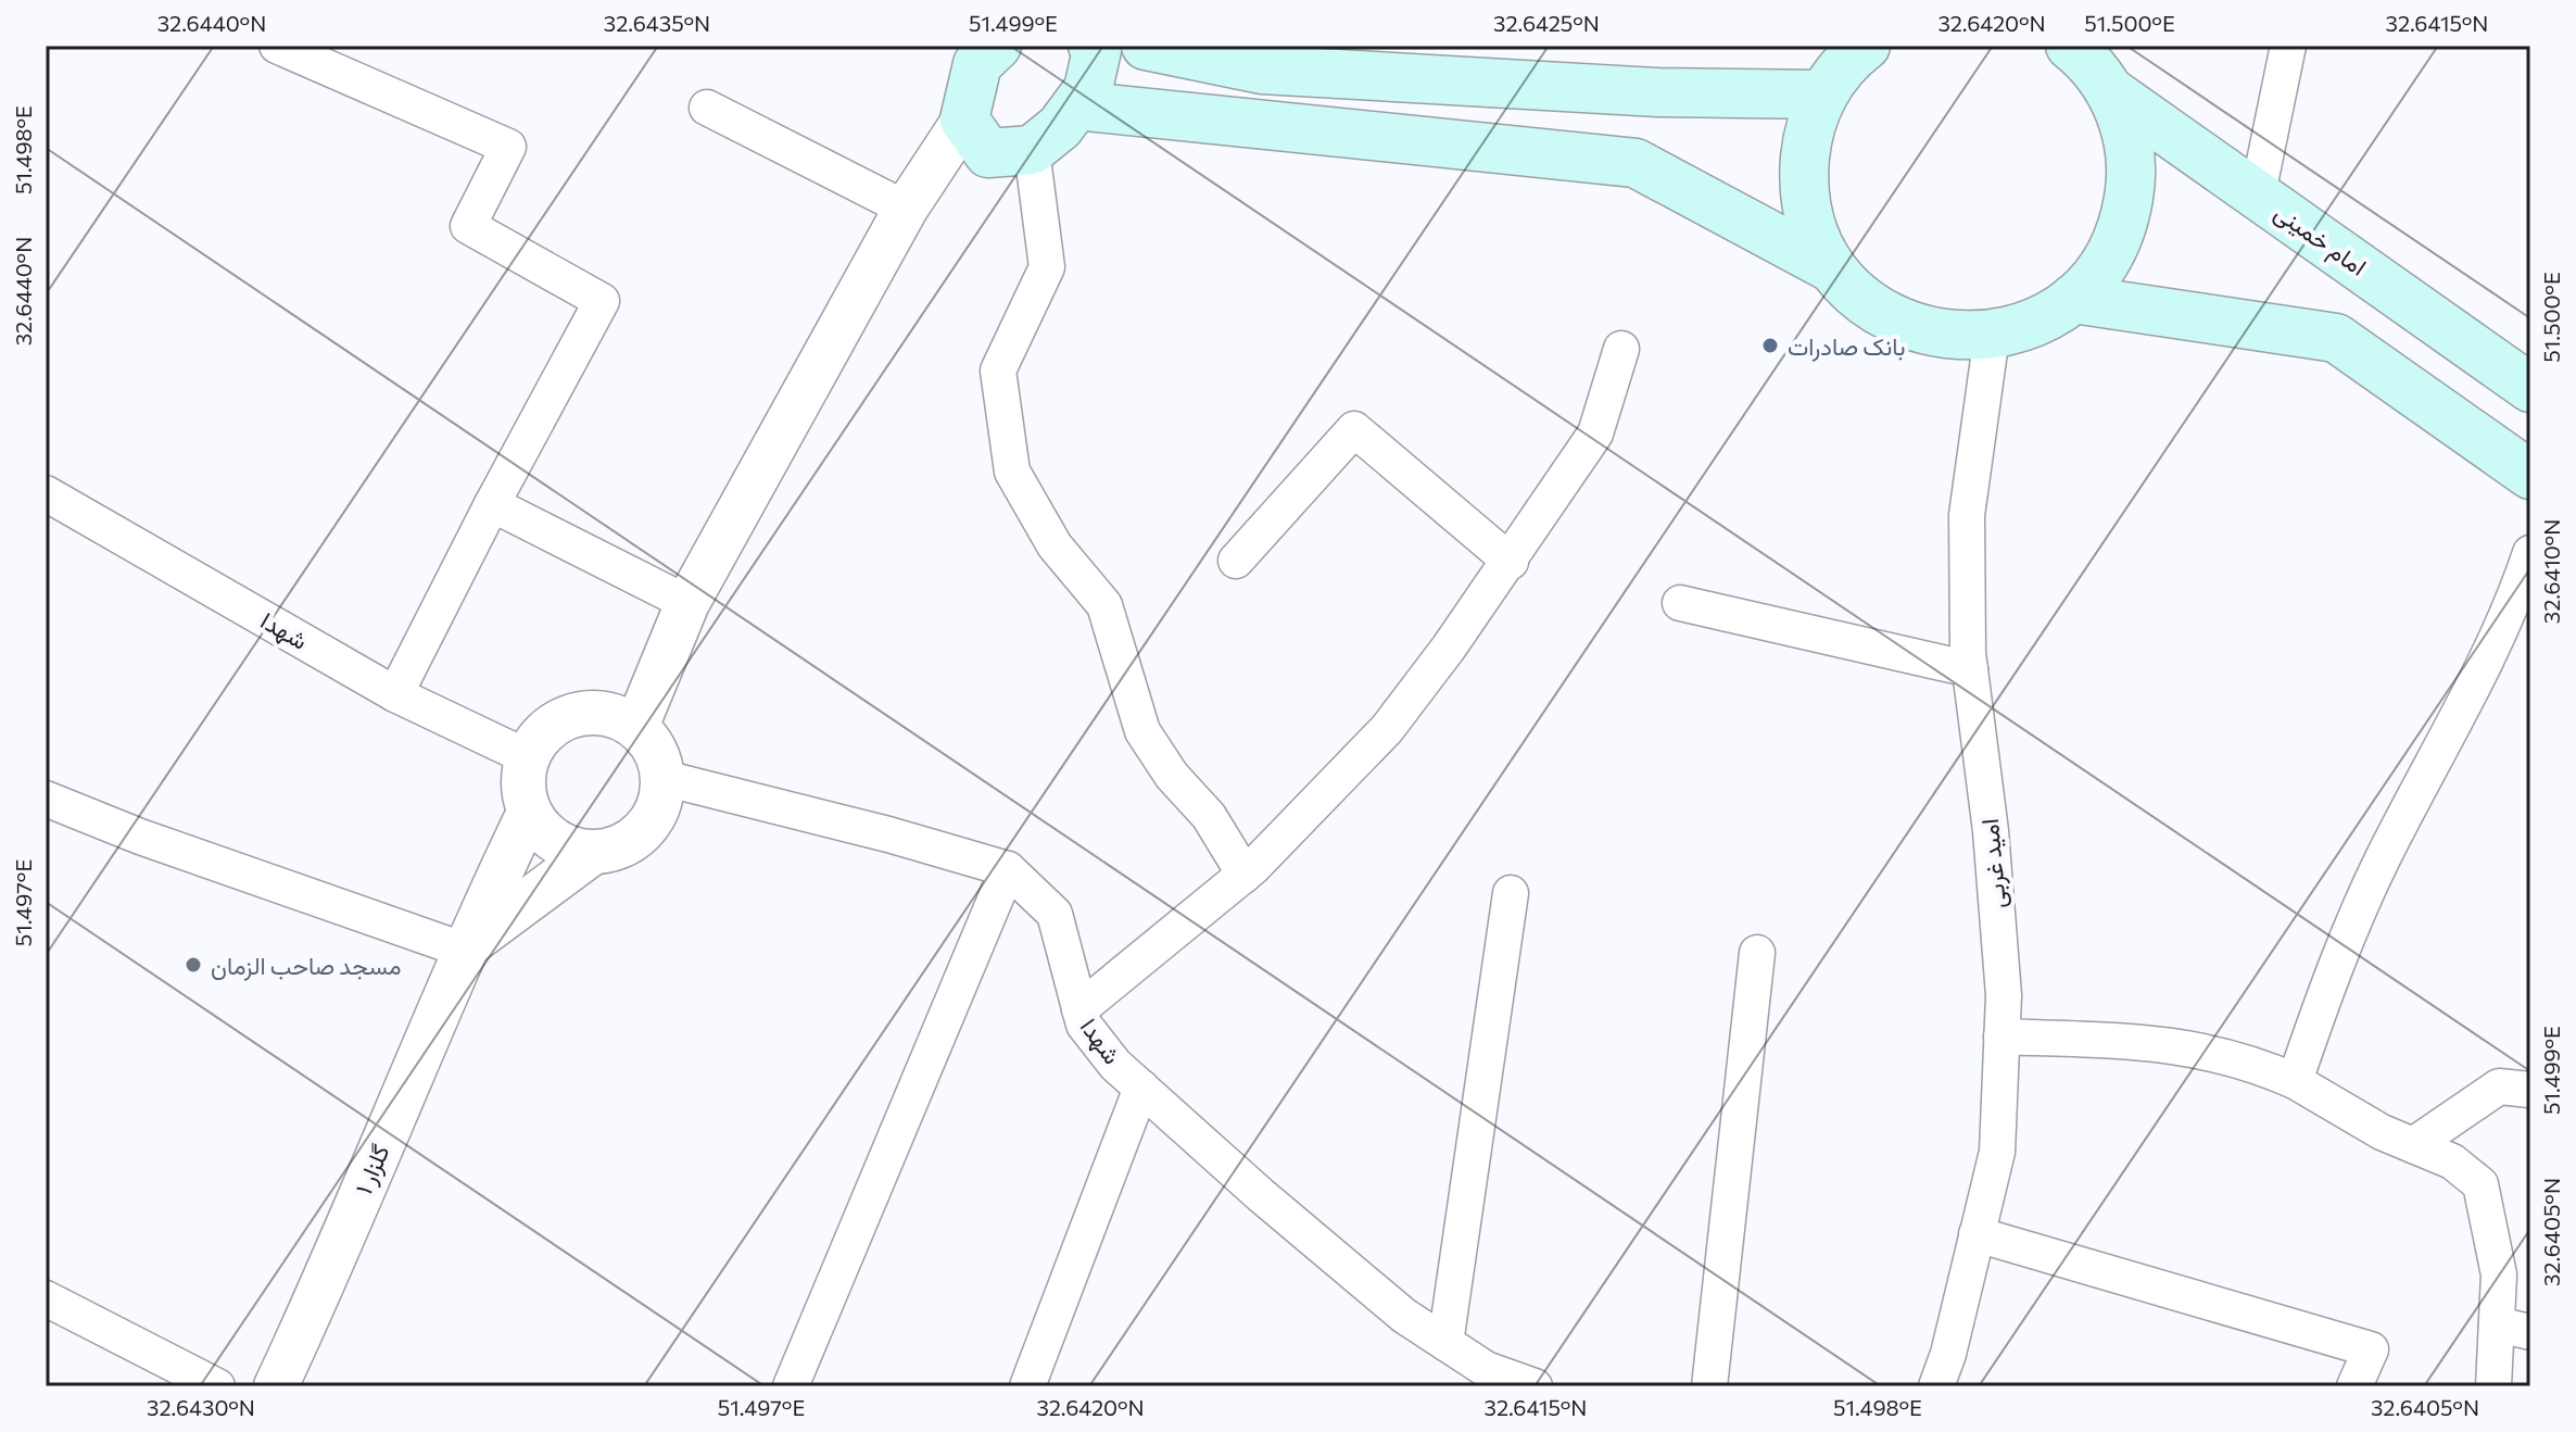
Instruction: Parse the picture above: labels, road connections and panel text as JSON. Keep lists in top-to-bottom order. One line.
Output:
{"streets":{"main road":["امام خمینی"],"street":["شهدا","امید غربی","گلزار ۱"]},"crossings":[["شهدا","گلزار ۱"]],"places":["بانک صادرات","مسجد صاحب الزمان"],"coordinates":["32.6440°N","32.6435°N","51.499°E","32.6425°N","32.6420°N","51.500°E","32.6415°N","51.498°E","32.6410°N","51.497°E","32.6405°N","32.6430°N"]}
